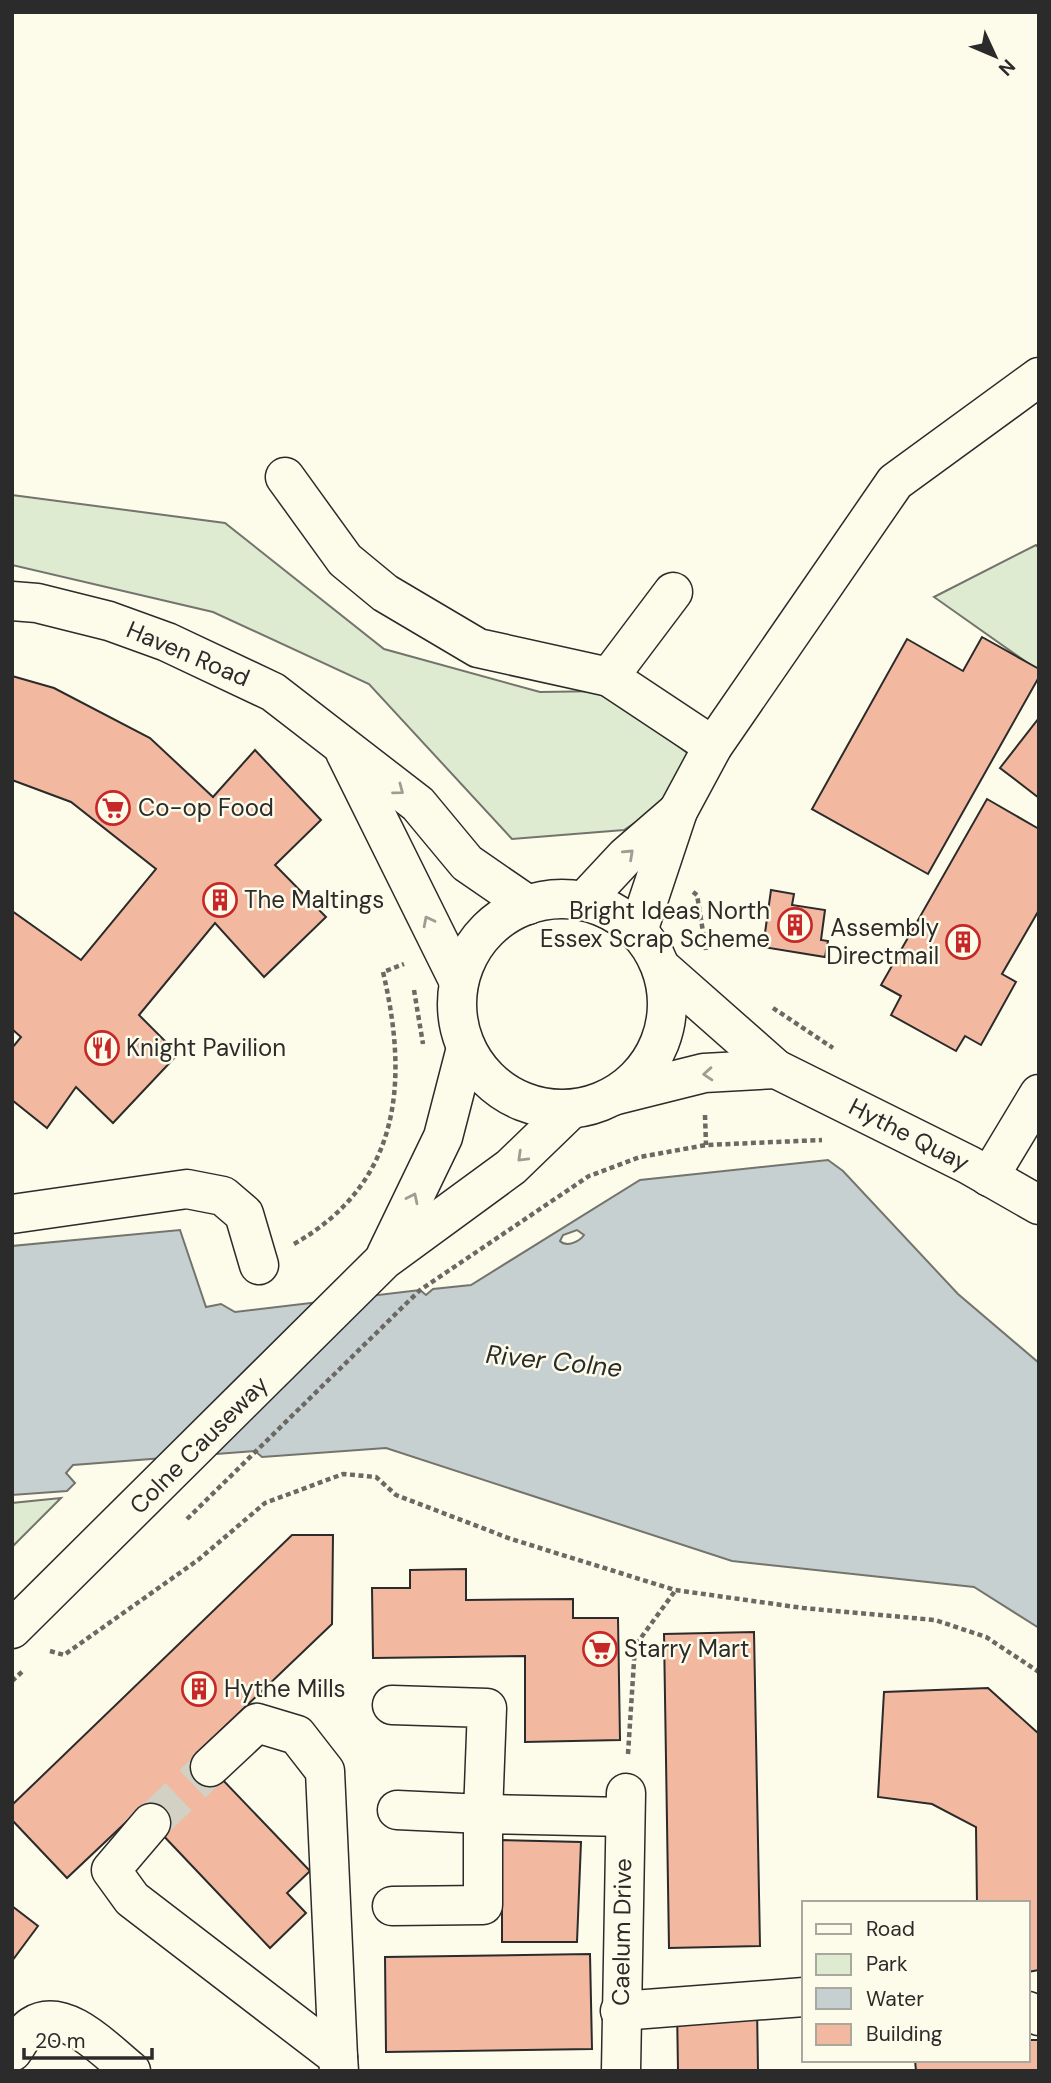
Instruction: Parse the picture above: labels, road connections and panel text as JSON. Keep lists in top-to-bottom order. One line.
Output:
{"streets":{"main road":["Haven Road","Hythe Quay","Colne Causeway","Caelum Drive"]},"crossings":[["Haven Road","Hythe Quay"],["Haven Road","Colne Causeway"],["Hythe Quay","Colne Causeway"]],"water":["River Colne"],"places":{"supermarket":["Co-op Food","Starry Mart"],"building":["The Maltings","Bright Ideas North Essex Scrap Scheme","Assembly Directmail","Hythe Mills"],"restaurant":["Knight Pavilion"]},"legend":["Road","Park","Water","Building"],"scale_bar":"20 m","north":"bottom right"}
